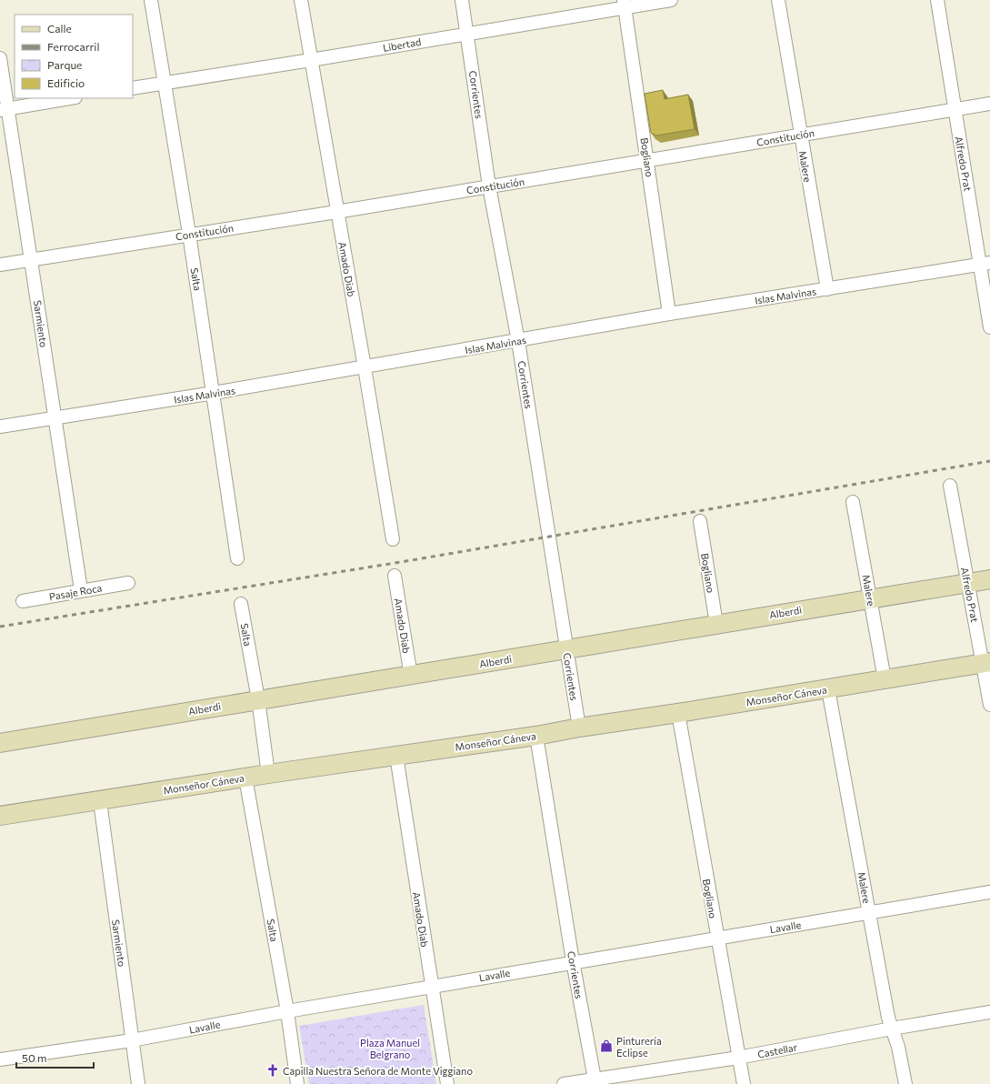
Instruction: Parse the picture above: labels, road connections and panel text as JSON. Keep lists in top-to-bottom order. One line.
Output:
{"streets":{"street":["Libertad","Corrientes","Constitución","Bogliano","Alfredo Prat","Malere","Amado Diab","Salta","Islas Malvinas","Sarmiento","Pasaje Roca","Alberdi","Monseñor Cáneva","Lavalle","Castellar"]},"crossings":[["Libertad","Corrientes"],["Libertad","Bogliano"],["Libertad","Amado Diab"],["Libertad","Salta"],["Corrientes","Constitución"],["Corrientes","Islas Malvinas"],["Corrientes","Alberdi"],["Corrientes","Monseñor Cáneva"],["Corrientes","Lavalle"],["Corrientes","Castellar"],["Constitución","Bogliano"],["Constitución","Alfredo Prat"],["Constitución","Malere"],["Constitución","Amado Diab"],["Constitución","Salta"],["Constitución","Sarmiento"],["Bogliano","Islas Malvinas"],["Bogliano","Alberdi"],["Bogliano","Monseñor Cáneva"],["Bogliano","Lavalle"],["Bogliano","Castellar"],["Alfredo Prat","Islas Malvinas"],["Alfredo Prat","Alberdi"],["Alfredo Prat","Monseñor Cáneva"],["Malere","Islas Malvinas"],["Malere","Alberdi"],["Malere","Monseñor Cáneva"],["Malere","Lavalle"],["Malere","Castellar"],["Amado Diab","Islas Malvinas"],["Amado Diab","Alberdi"],["Amado Diab","Monseñor Cáneva"],["Amado Diab","Lavalle"],["Salta","Islas Malvinas"],["Salta","Alberdi"],["Salta","Monseñor Cáneva"],["Salta","Lavalle"],["Islas Malvinas","Sarmiento"],["Sarmiento","Pasaje Roca"],["Sarmiento","Monseñor Cáneva"],["Sarmiento","Lavalle"]],"parks":["Plaza Manuel Belgrano"],"places":{"shop":["Pinturería Eclipse"],"church":["Capilla Nuestra Señora de Monte Viggiano"]},"legend":["Calle","Ferrocarril","Parque","Edificio"],"scale_bar":"50 m"}
